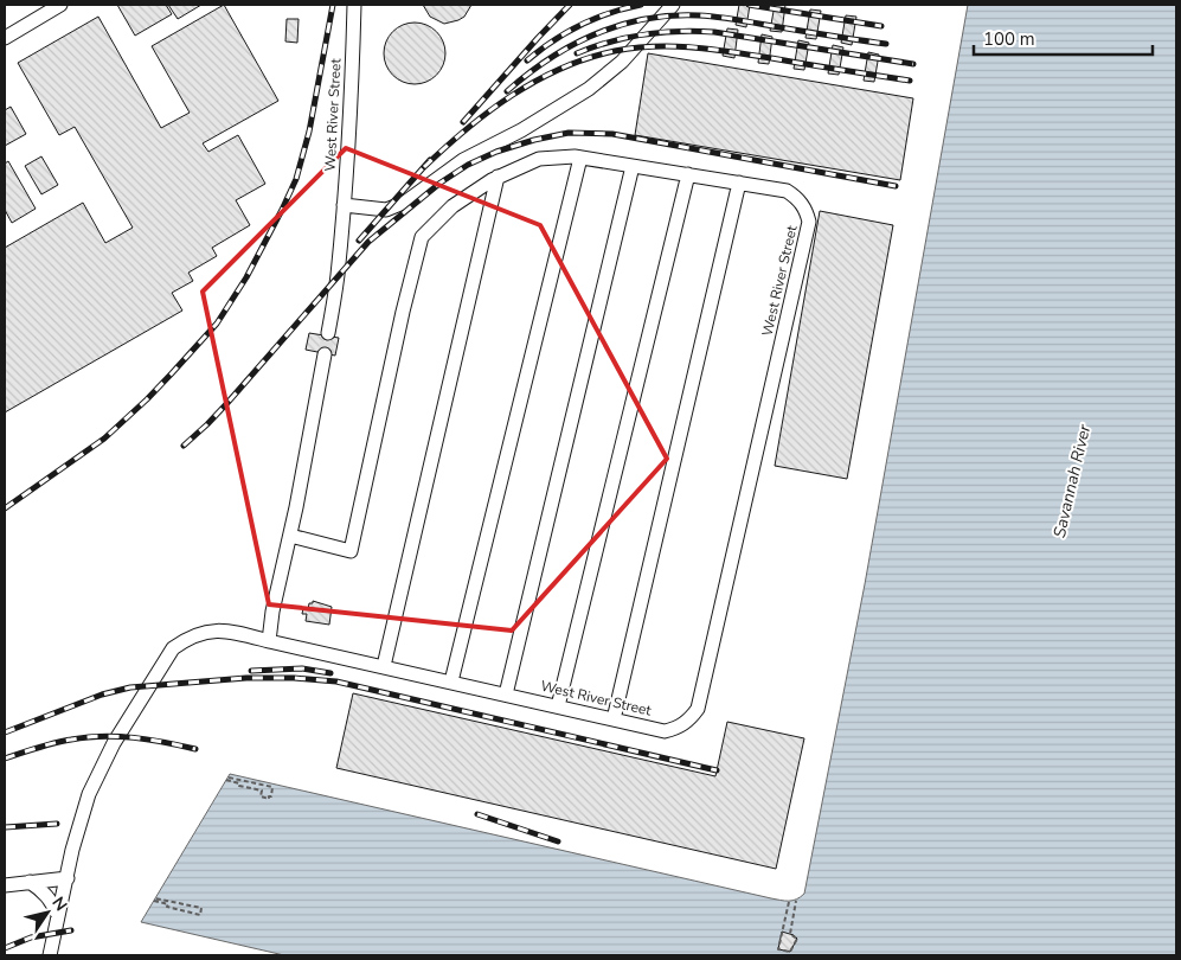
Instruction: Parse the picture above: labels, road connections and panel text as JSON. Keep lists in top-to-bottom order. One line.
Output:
{"streets":{"street":["West River Street"]},"water":["Savannah River"],"scale_bar":"100 m","north":"top right"}
